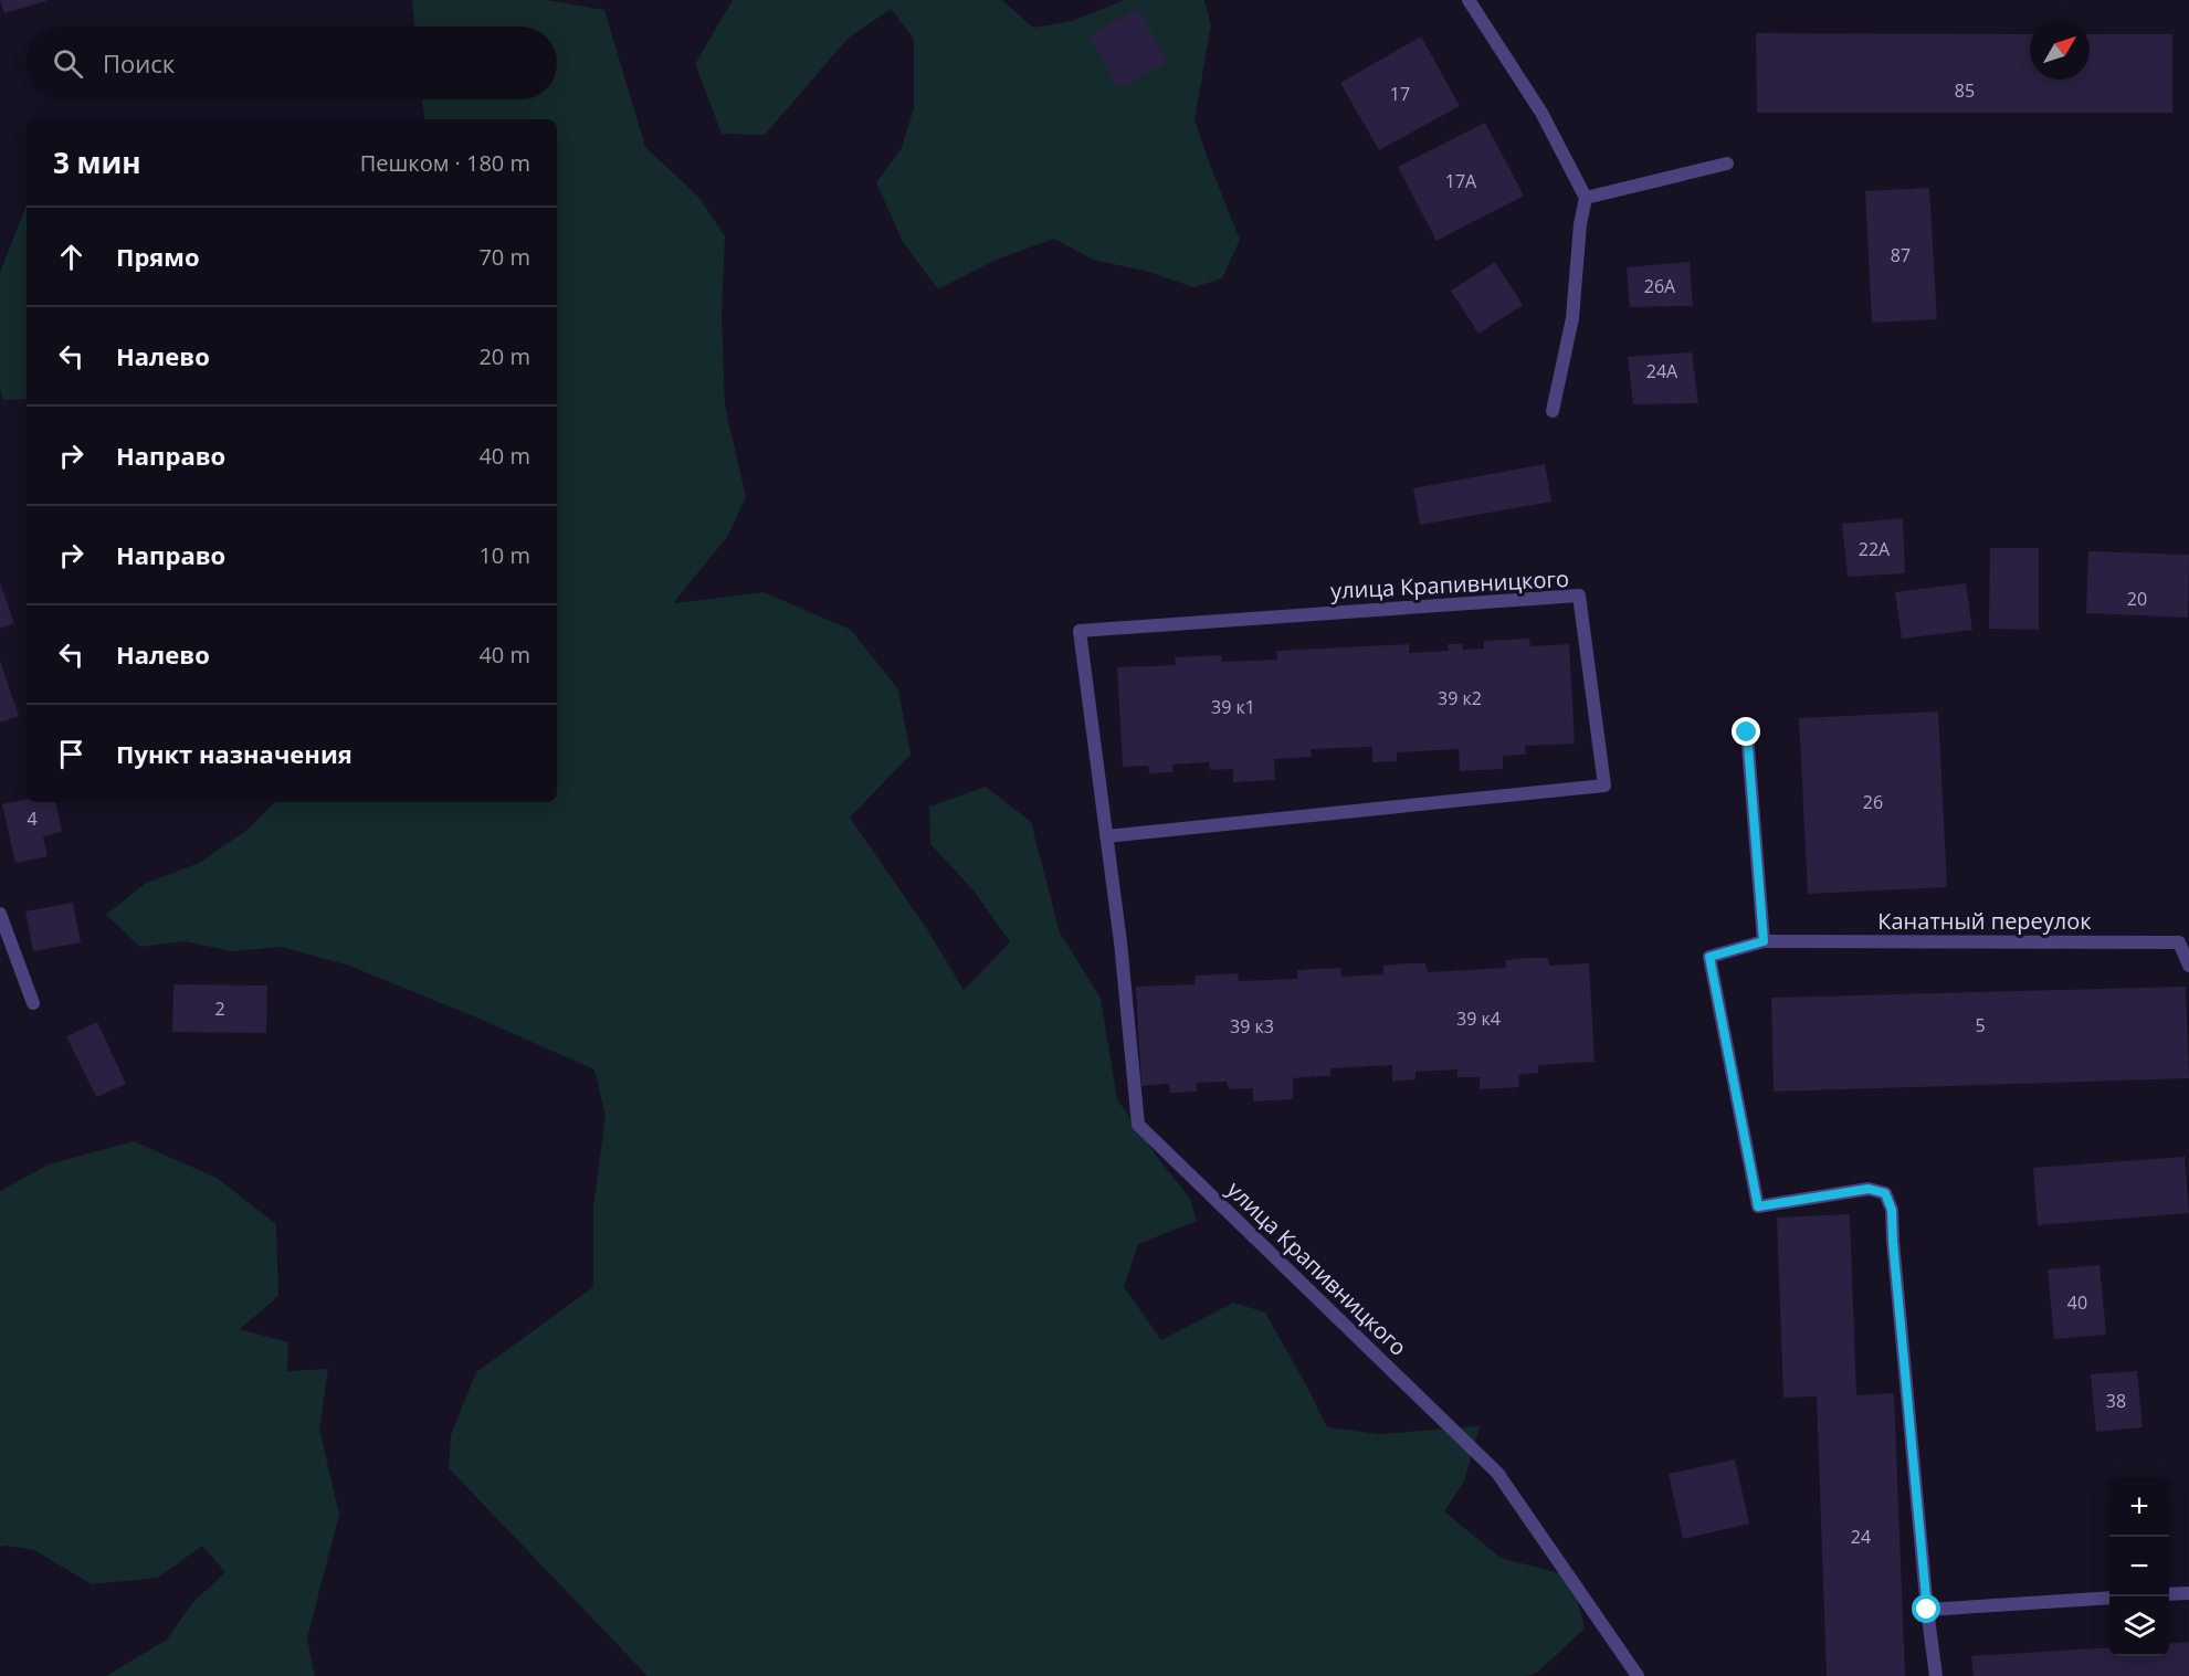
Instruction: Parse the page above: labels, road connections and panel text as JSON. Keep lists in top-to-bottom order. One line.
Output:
{"streets":{"street":["улица Крапивницкого","Канатный переулок"]},"house_numbers":["85","17","17А","87","26А","24А","22А","20","39 к2","39 к1","26","4","2","39 к4","5","39 к3","40","38","24"],"north":"top right","page":{"search":"Поиск","heading":["3 мин","Пешком · 180 m"],"list":[["Прямо","70 m"],["Налево","20 m"],["Направо","40 m"],["Направо","10 m"],["Налево","40 m"],"Пункт назначения"],"map_buttons":["+","−"]}}
